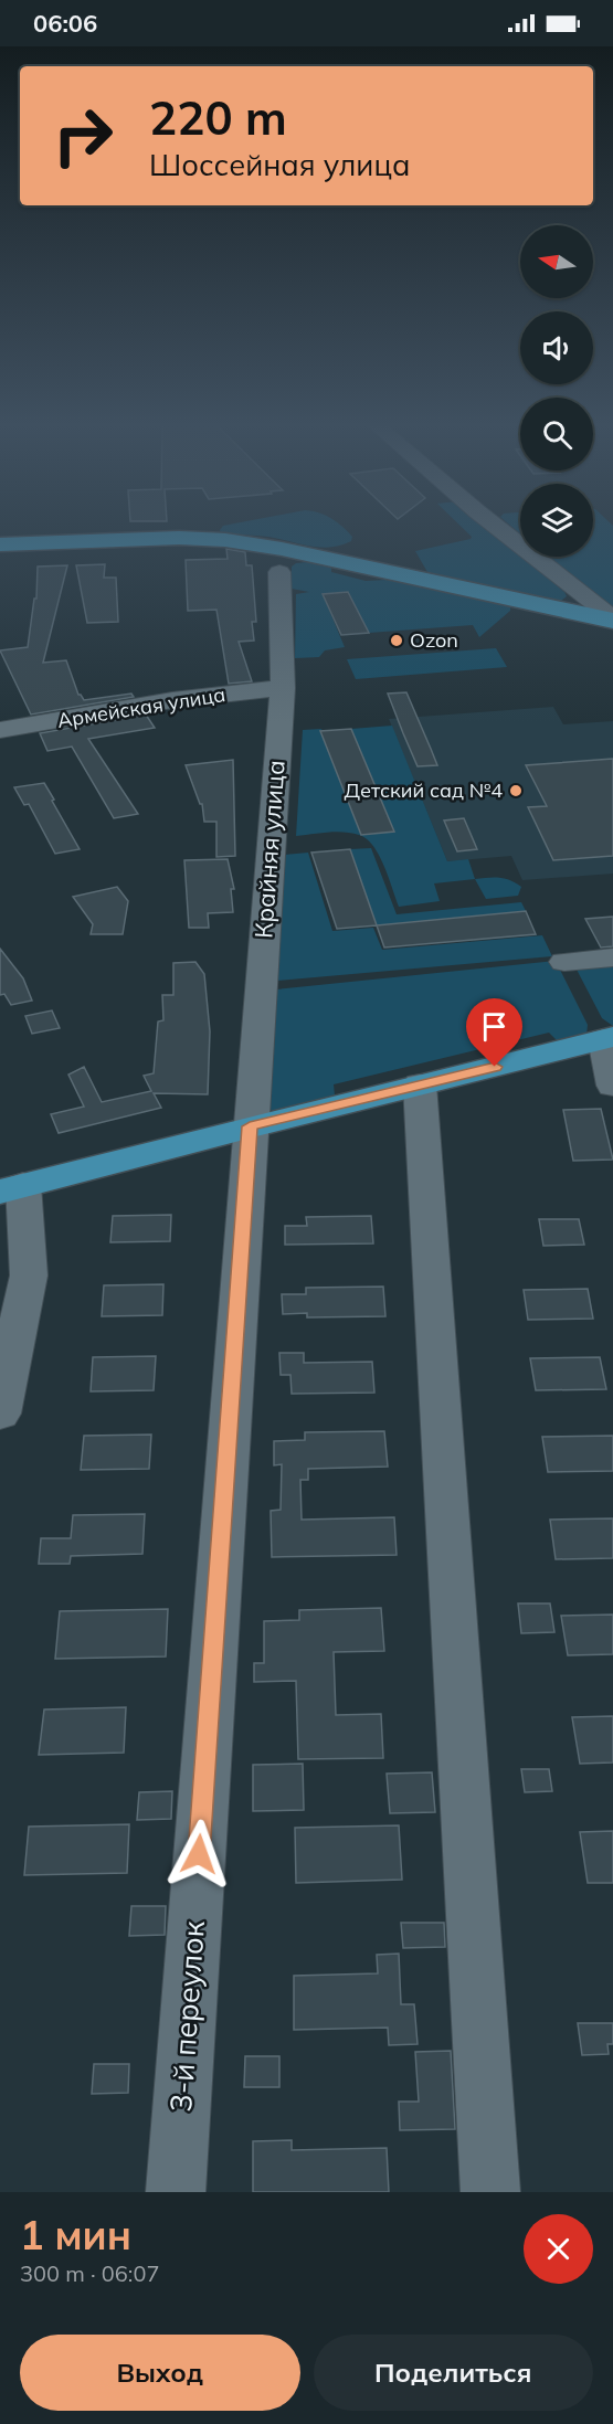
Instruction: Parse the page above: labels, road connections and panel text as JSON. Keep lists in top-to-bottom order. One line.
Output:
{"streets":{"street":["Армейская улица","Крайняя улица","3-й переулок"]},"crossings":[["Армейская улица","Крайняя улица"],["Крайняя улица","3-й переулок"]],"places":["Ozon","Детский сад №4"],"north":"left","page":{"status":"06:06","turn":["220 m","Шоссейная улица"],"heading":["1 мин","300 m · 06:07"],"buttons":["Выход","Поделиться"]}}
